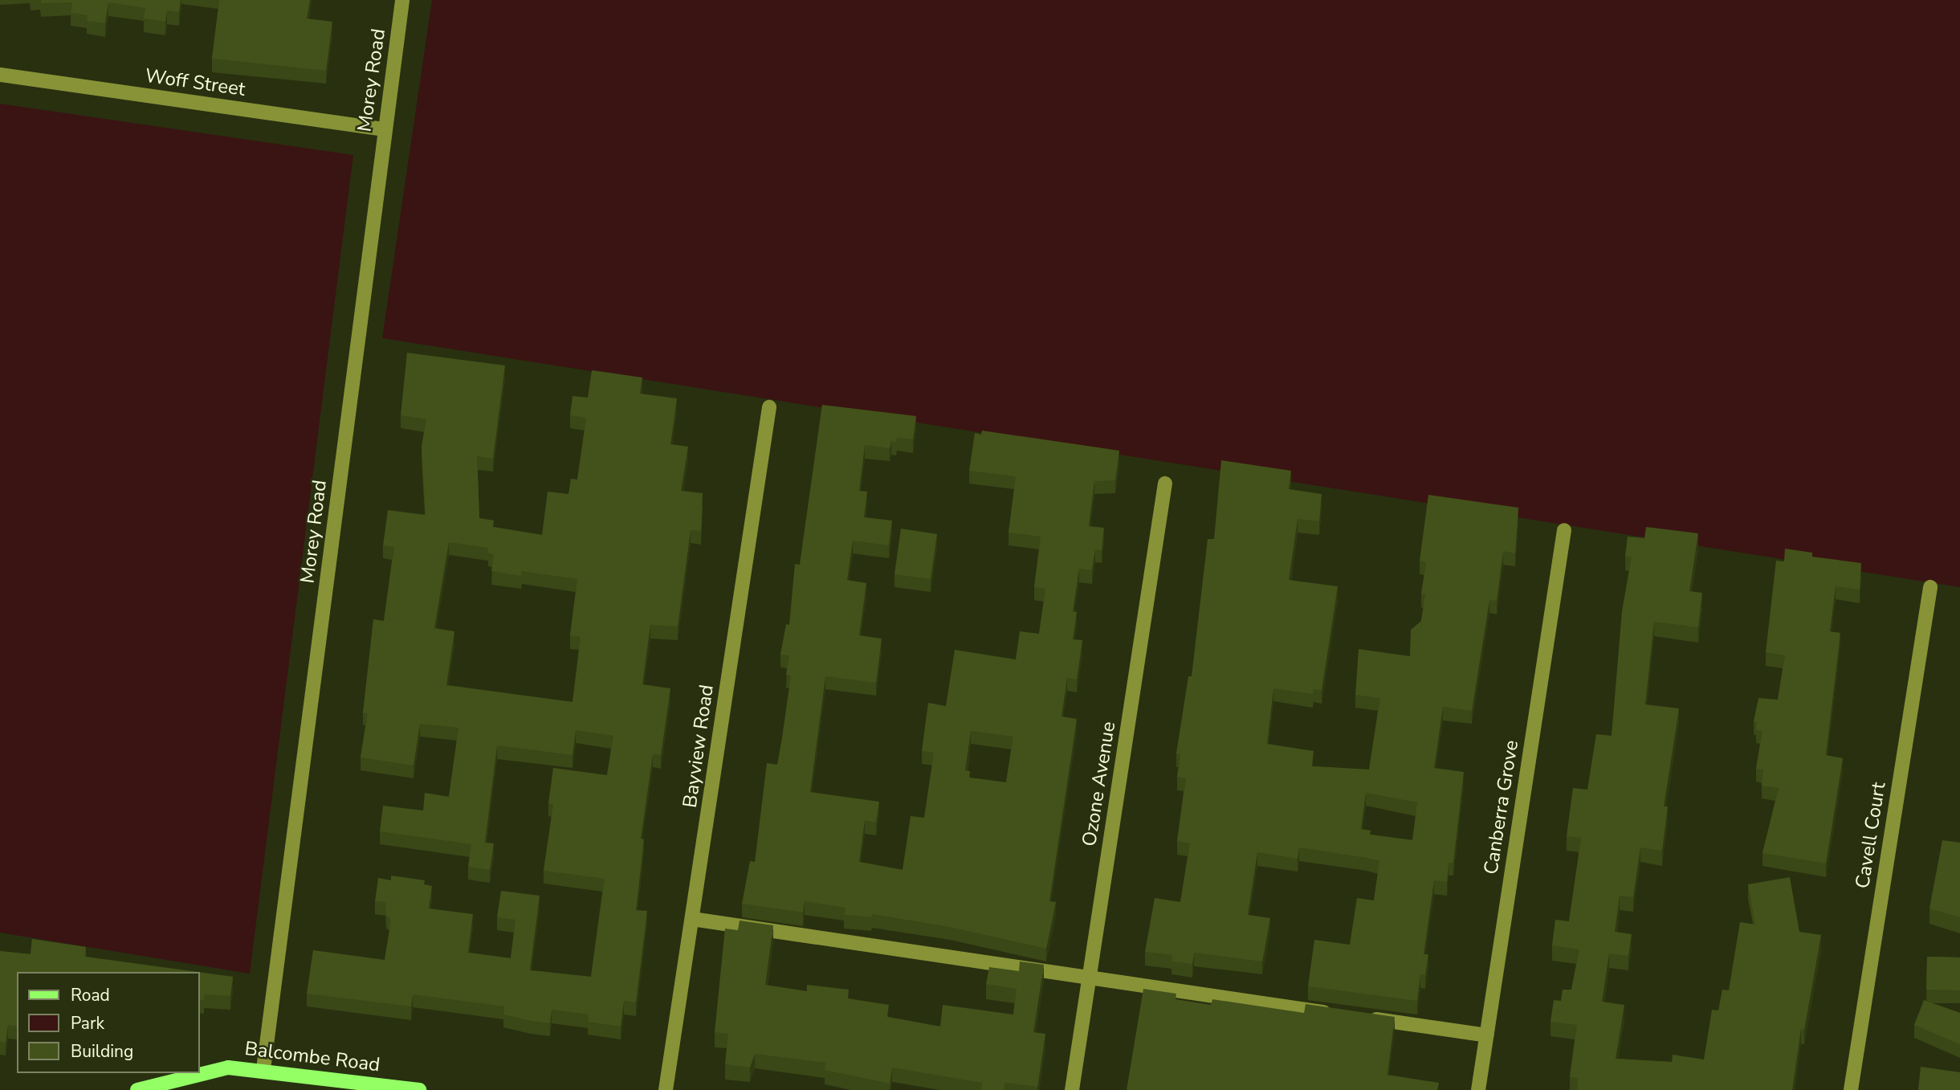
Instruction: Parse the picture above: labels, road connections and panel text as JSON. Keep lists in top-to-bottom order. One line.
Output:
{"streets":{"main road":["Balcombe Road"],"street":["Morey Road","Woff Street","Bayview Road","Ozone Avenue","Canberra Grove","Cavell Court"]},"crossings":[["Morey Road","Woff Street"],["Morey Road","Balcombe Road"]],"legend":["Road","Park","Building"]}
